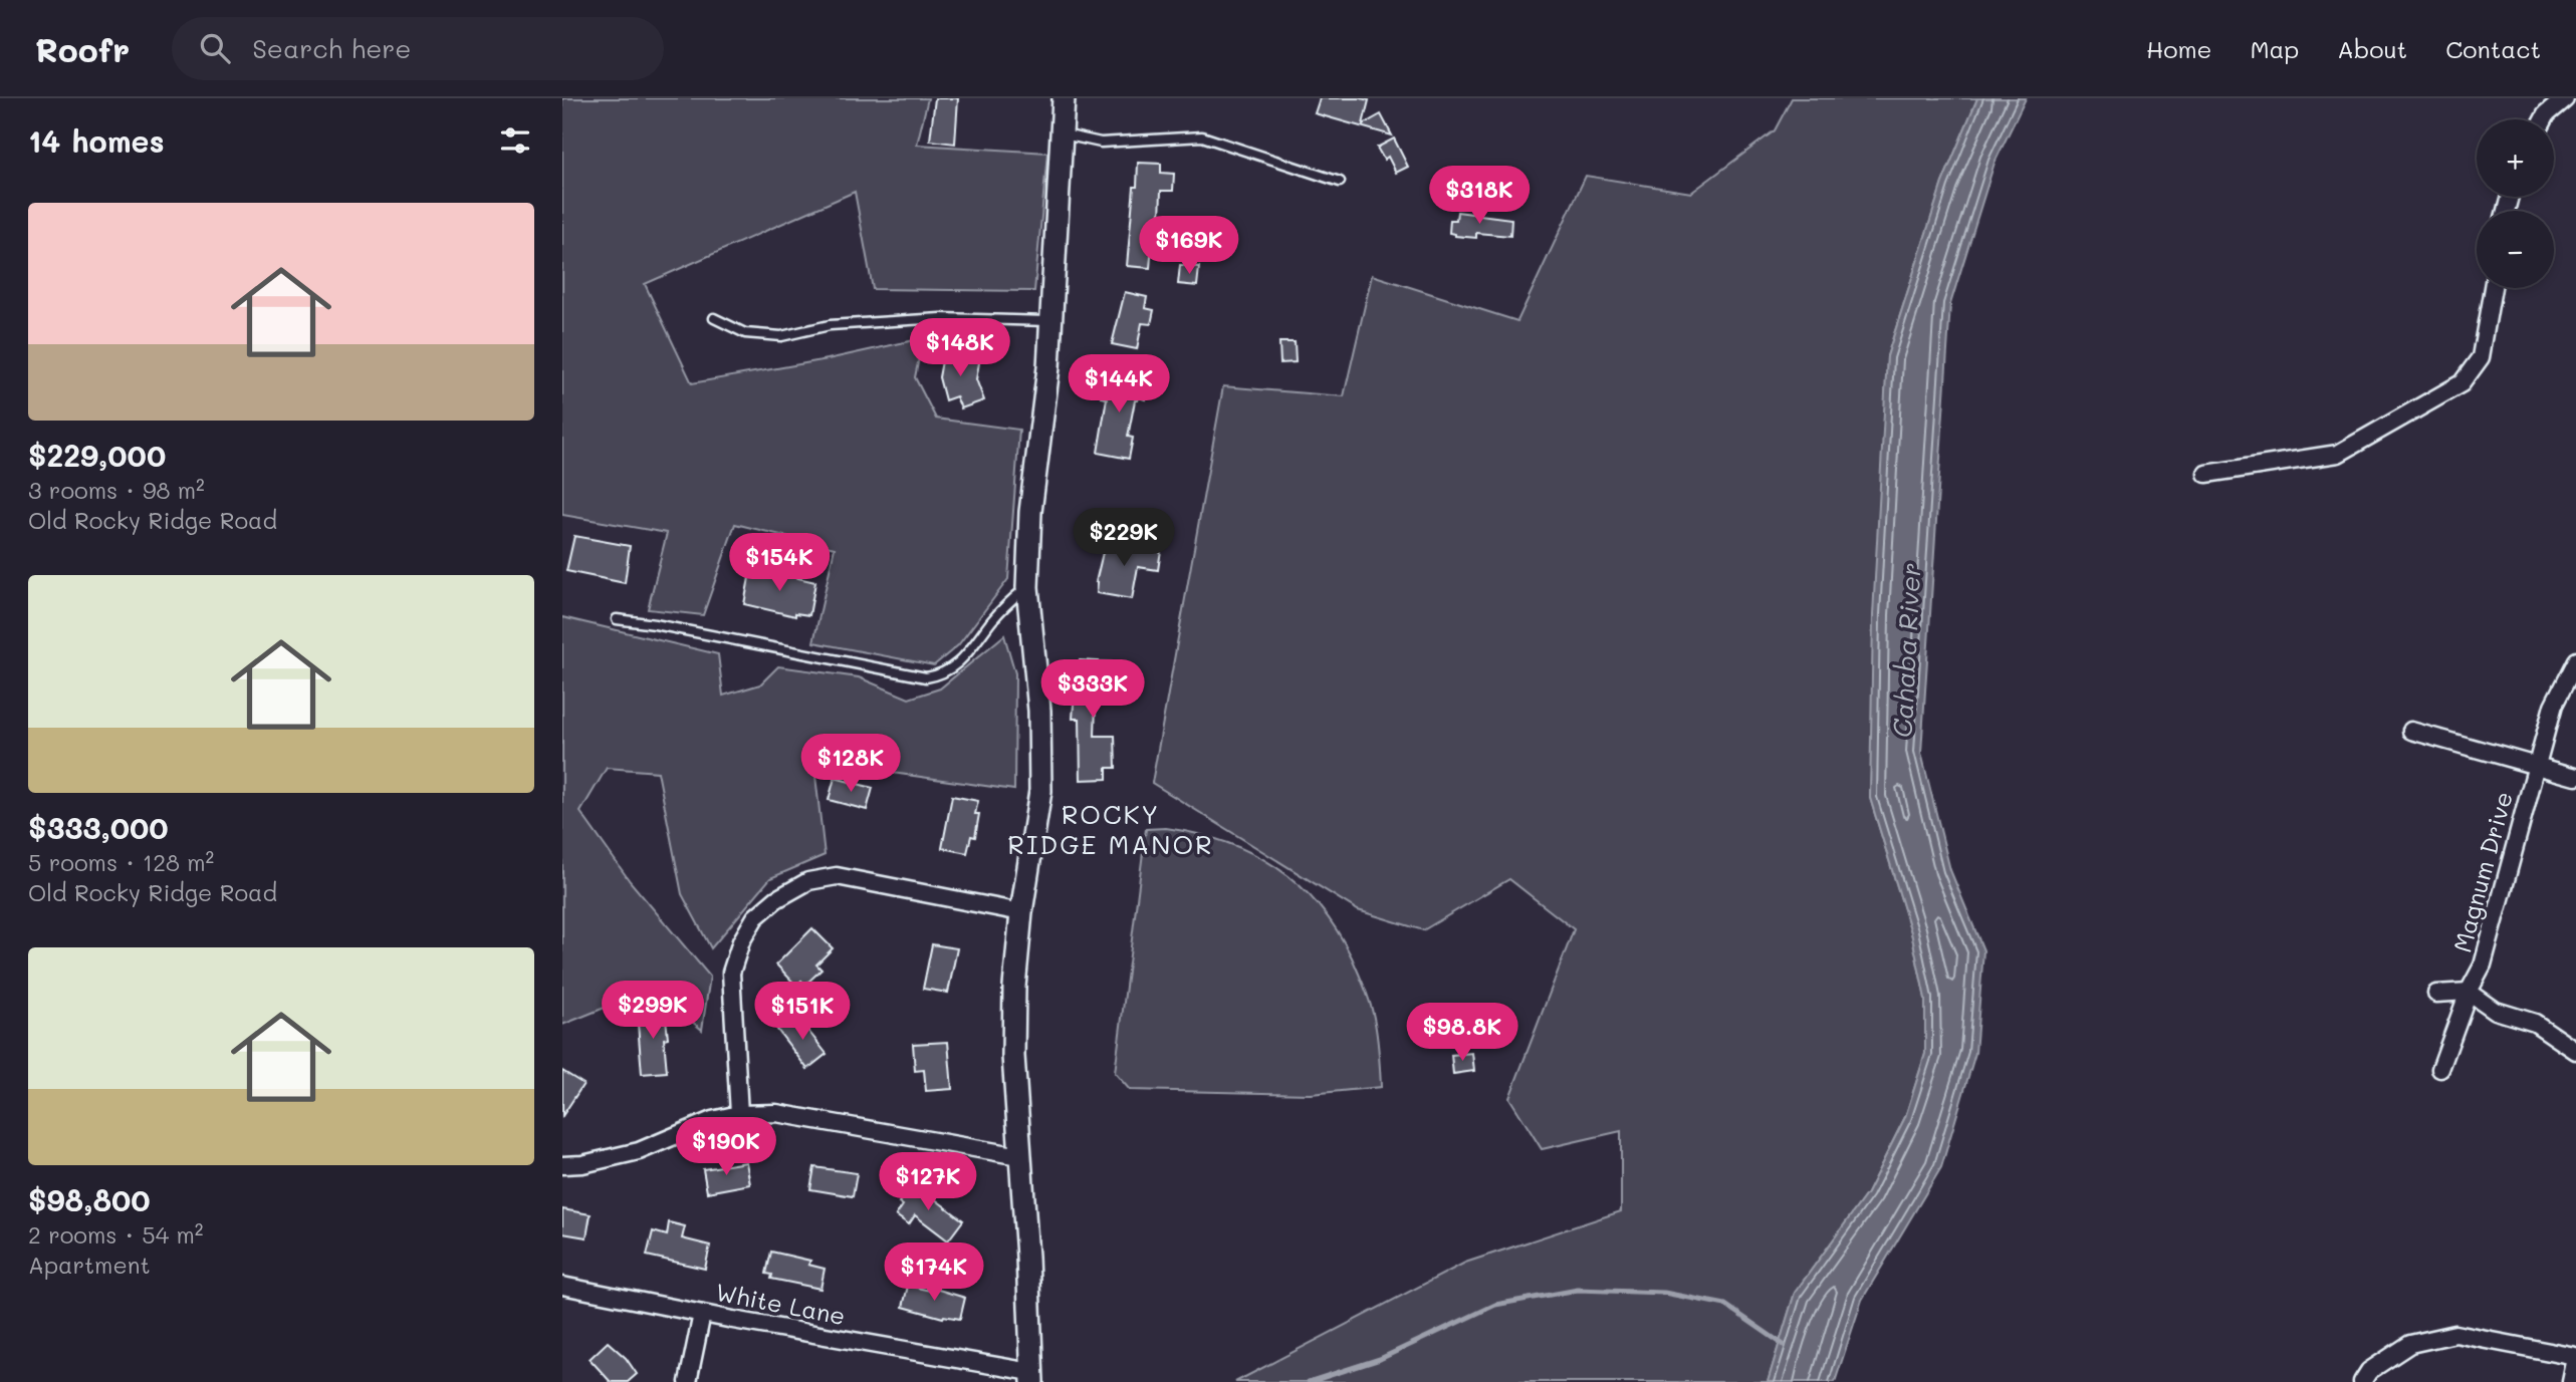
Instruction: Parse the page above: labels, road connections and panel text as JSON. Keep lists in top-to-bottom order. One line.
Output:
{"streets":{"street":["Magnum Drive","White Lane"]},"districts":["ROCKY RIDGE MANOR"],"water":["Cahaba River"],"page":{"header":"Roofr","search":"Search here","nav":["Home","Map","About","Contact"],"heading":"14 homes","map_buttons":["+","−"],"price":["$318K","$169K","$148K","$144K","$229K","$154K","$333K","$128K","$299K","$151K","$98.8K","$190K","$127K","$174K"],"list":[{"name":"$229,000","note":"3 rooms · 98 m² · Old Rocky Ridge Road"},{"name":"$333,000","note":"5 rooms · 128 m² · Old Rocky Ridge Road"},{"name":"$98,800","note":"2 rooms · 54 m² · Apartment"}]}}
